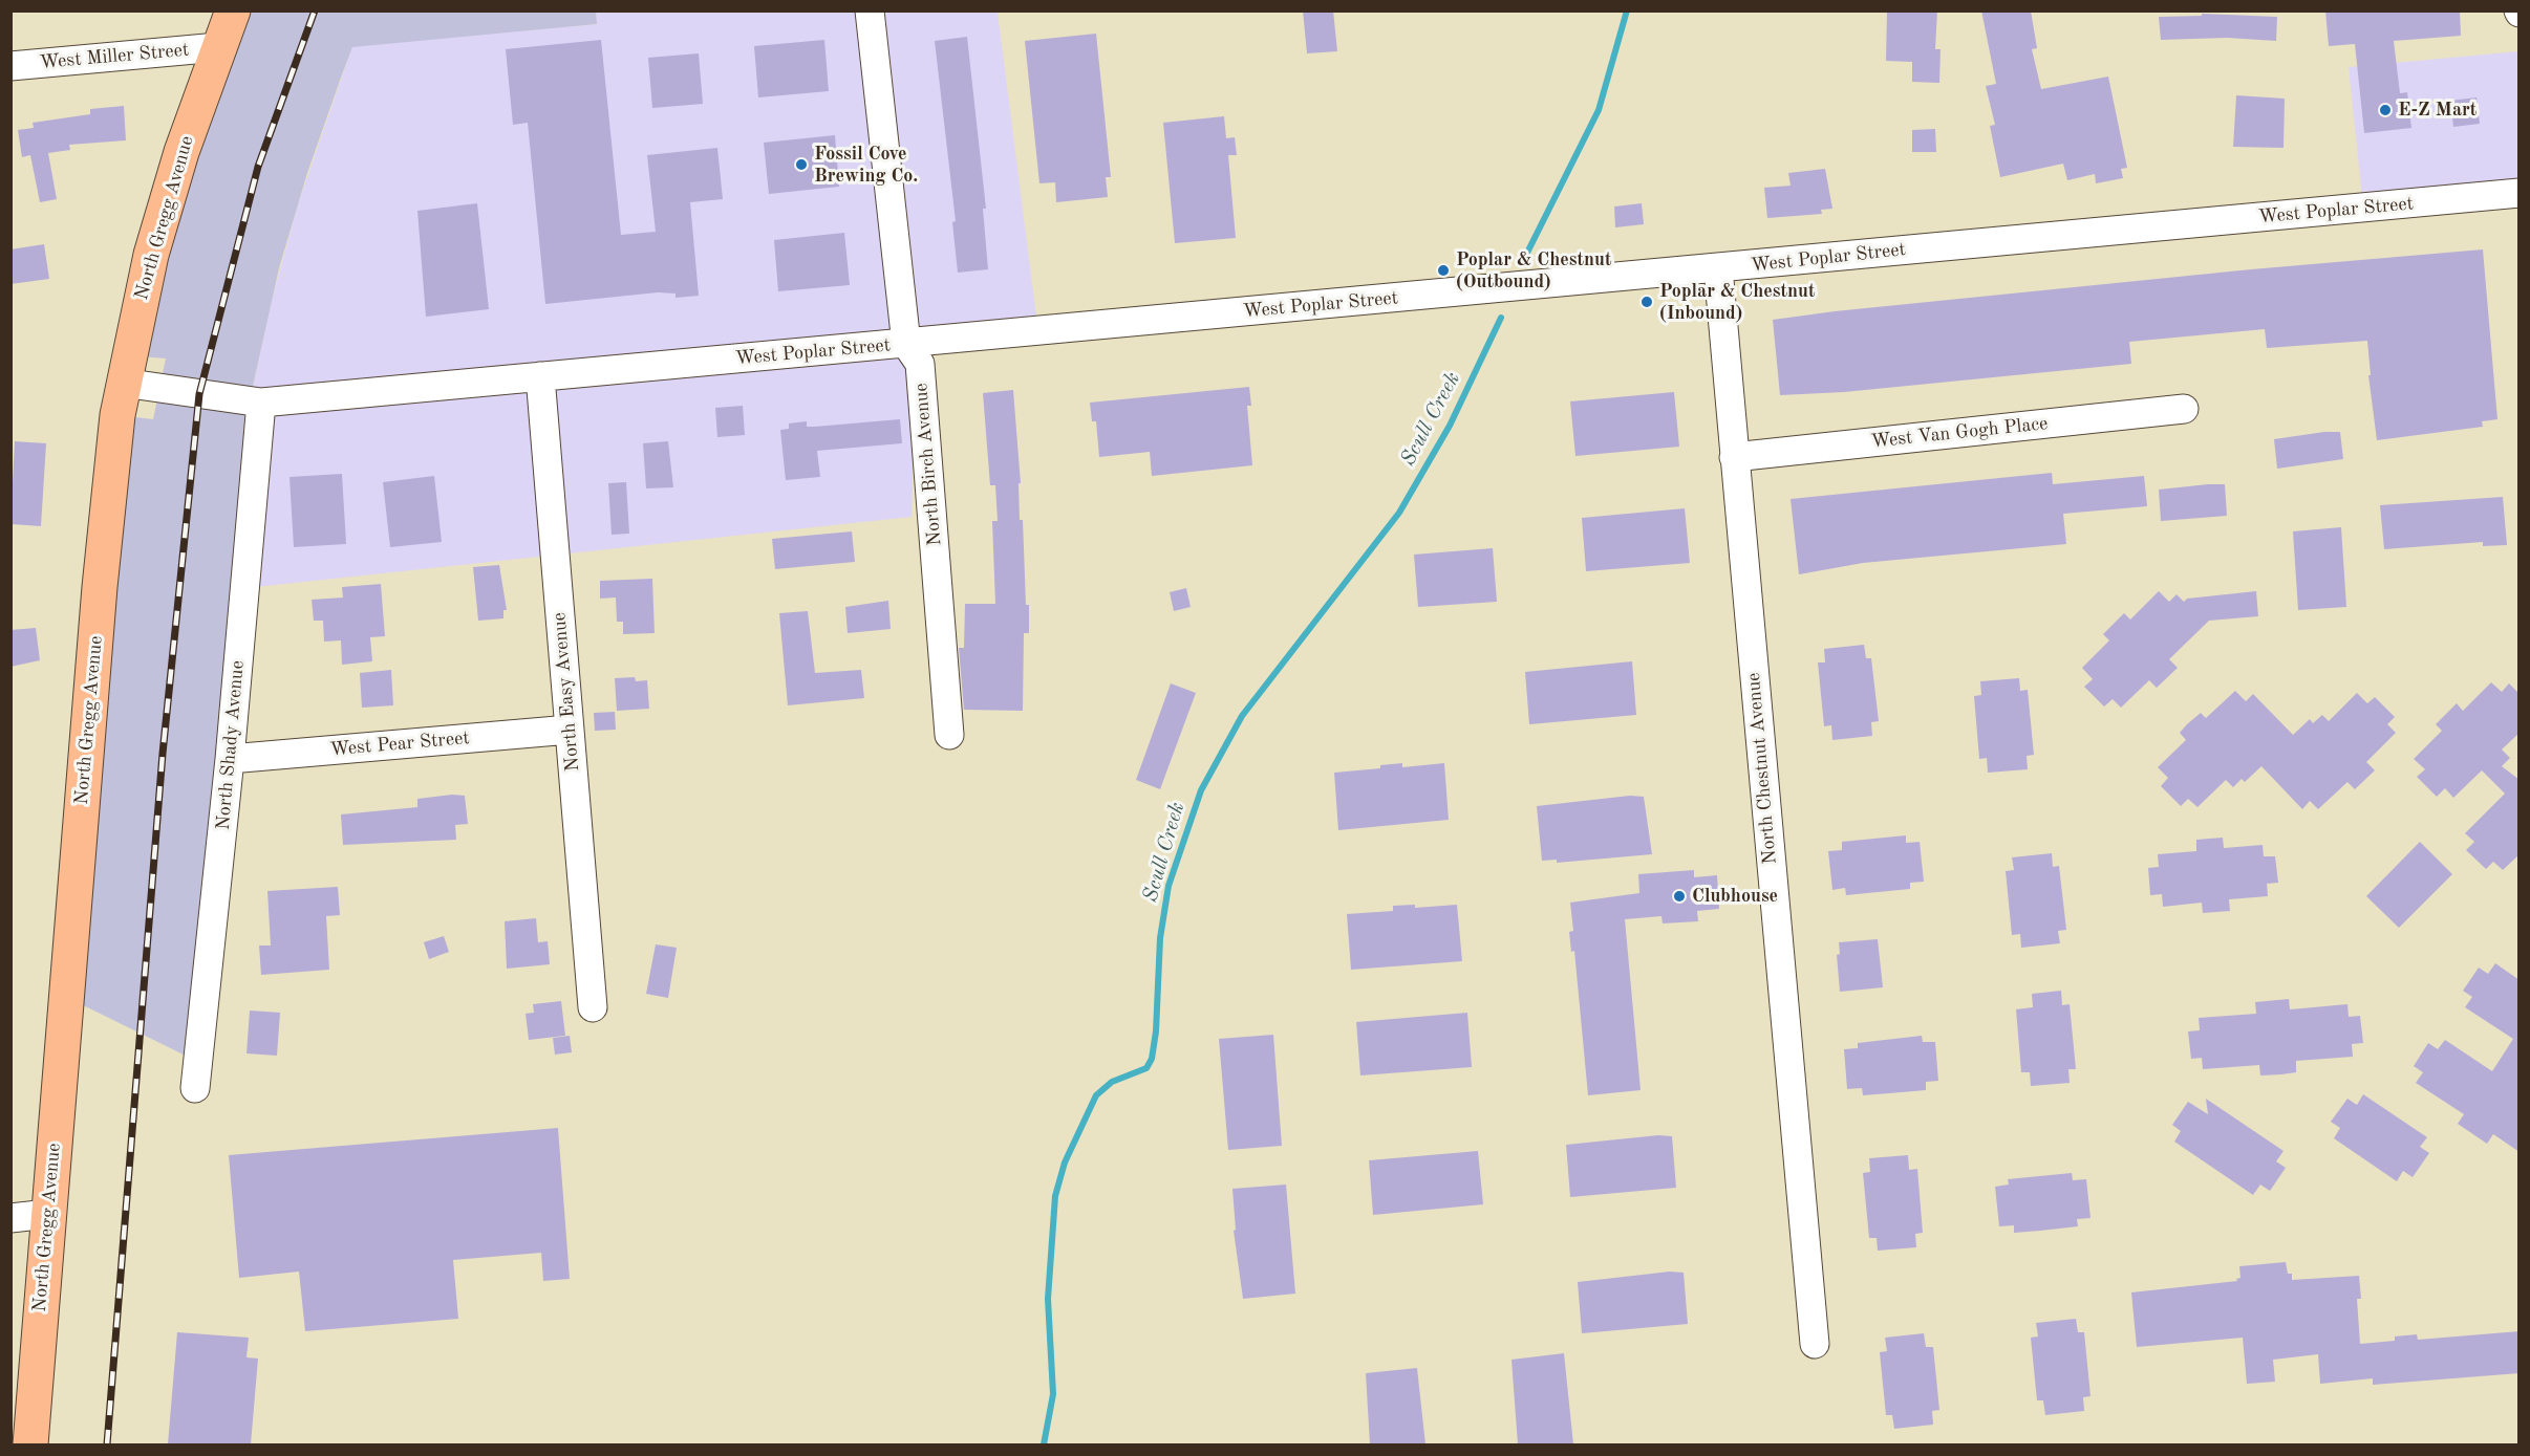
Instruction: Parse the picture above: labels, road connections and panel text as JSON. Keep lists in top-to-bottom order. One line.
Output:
{"streets":{"main road":["North Gregg Avenue"],"street":["West Miller Street","West Poplar Street","West Van Gogh Place","North Birch Avenue","North Easy Avenue","West Pear Street","North Shady Avenue","North Chestnut Avenue"]},"crossings":[["West Miller Street","North Gregg Avenue"],["West Poplar Street","North Gregg Avenue"],["West Poplar Street","North Birch Avenue"],["West Poplar Street","North Easy Avenue"],["West Poplar Street","North Shady Avenue"],["West Poplar Street","North Chestnut Avenue"],["West Van Gogh Place","North Chestnut Avenue"],["North Easy Avenue","West Pear Street"],["West Pear Street","North Shady Avenue"]],"water":["Scull Creek"],"places":["E-Z Mart","Fossil Cove Brewing Co.","Poplar & Chestnut (Outbound)","Poplar & Chestnut (Inbound)","Clubhouse"]}
